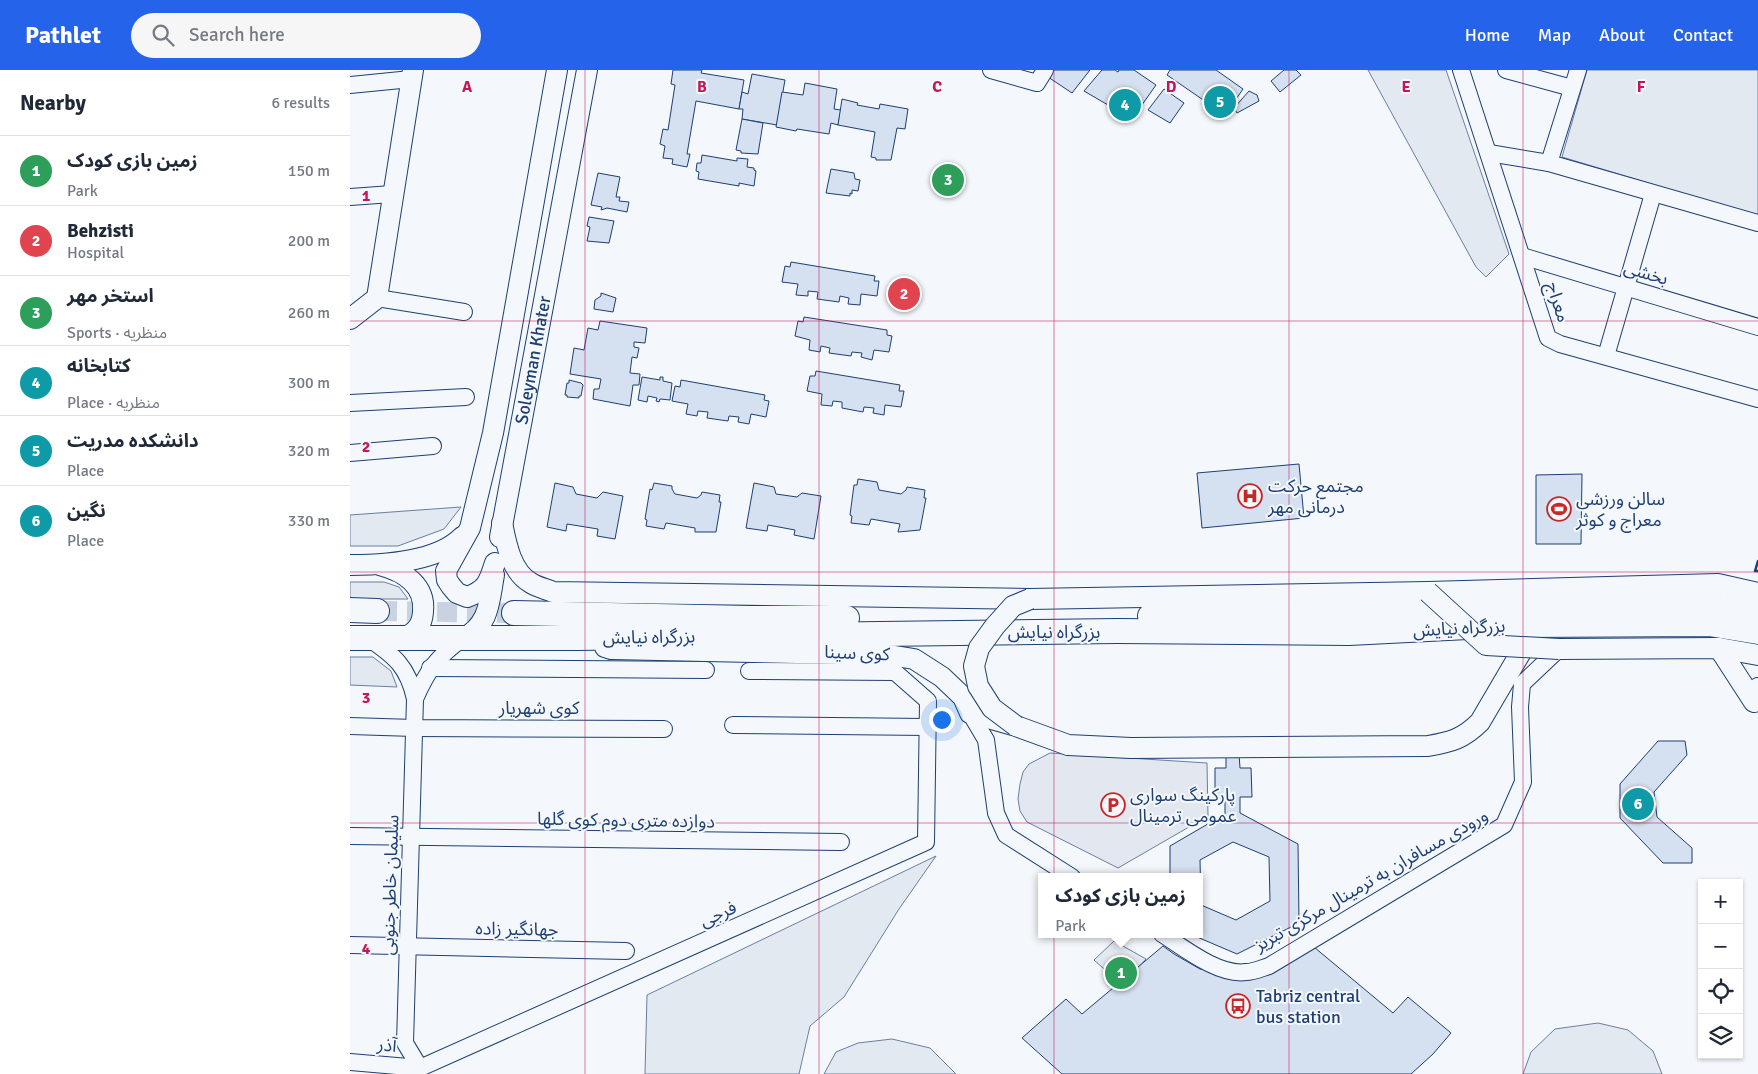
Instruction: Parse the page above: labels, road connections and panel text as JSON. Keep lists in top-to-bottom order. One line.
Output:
{"streets":{"highway":["بزرگراه نیایش"],"main road":["Soleyman Khater"],"street":["بخشی","معراج","کوی سینا","کوی شهریار","دوازده متری دوم کوی گلها","ورودی مسافران به ترمینال مرکزی تبریز","سلیمان خاطر جنوبی","فرجی","جهانگیر زاده","آذر"]},"crossings":[["بخشی","معراج"],["Soleyman Khater","بزرگراه نیایش"],["Soleyman Khater","سلیمان خاطر جنوبی"],["بزرگراه نیایش","سلیمان خاطر جنوبی"],["کوی سینا","فرجی"],["کوی شهریار","سلیمان خاطر جنوبی"],["دوازده متری دوم کوی گلها","سلیمان خاطر جنوبی"],["سلیمان خاطر جنوبی","فرجی"],["سلیمان خاطر جنوبی","جهانگیر زاده"],["سلیمان خاطر جنوبی","آذر"],["فرجی","آذر"]],"places":{"hospital":["مجتمع حرکت درمانی مهر"],"sports":["سالن ورزشی معراج و کوثر"],"parking":["پارکینگ سواری عمومی ترمینال"],"bus stop":["Tabriz central bus station"]},"page":{"header":"Pathlet","search":"Search here","nav":["Home","Map","About","Contact"],"heading":["Nearby","6 results"],"pins":["5","4","3","2","6","1"],"list":[{"mark":"1","name":"زمین بازی کودک","note":"Park","value":"150 m"},{"mark":"2","name":"Behzisti","note":"Hospital","value":"200 m"},{"mark":"3","name":"استخر مهر","note":"Sports · منظریه","value":"260 m"},{"mark":"4","name":"کتابخانه","note":"Place · منظریه","value":"300 m"},{"mark":"5","name":"دانشکده مدریت","note":"Place","value":"320 m"},{"mark":"6","name":"نگین","note":"Place","value":"330 m"}],"popup":["زمین بازی کودک","Park"],"map_buttons":["+","−"]},"grid":{"columns":["A","B","C","D","E","F"],"rows":["1","2","3","4"]}}
